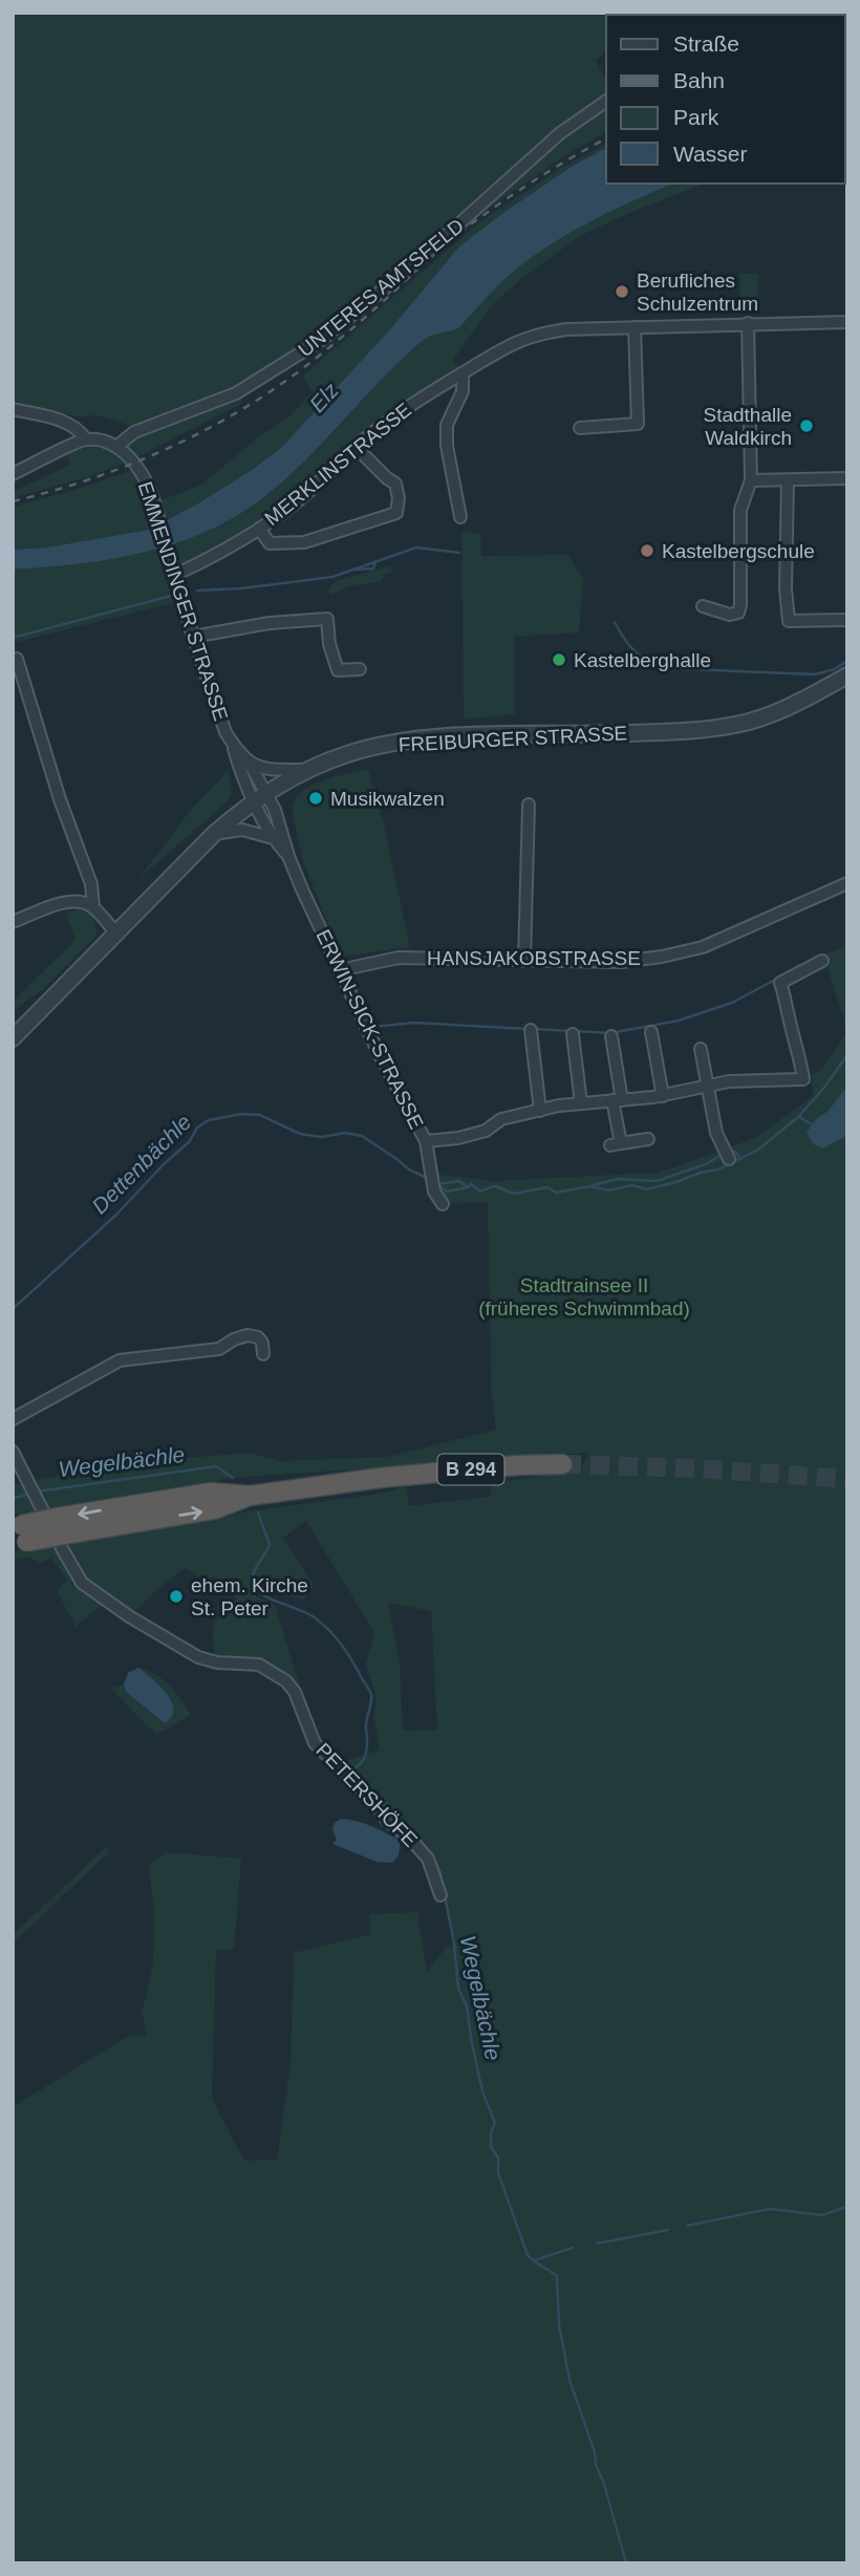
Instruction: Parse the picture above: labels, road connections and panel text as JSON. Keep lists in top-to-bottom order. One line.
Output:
{"streets":{"highway":["B 294"],"street":["UNTERES AMTSFELD","MERKLINSTRASSE","EMMENDINGER STRASSE","FREIBURGER STRASSE","HANSJAKOBSTRASSE","ERWIN-SICK-STRASSE","PETERSHÖFE"]},"crossings":[["UNTERES AMTSFELD","EMMENDINGER STRASSE"],["MERKLINSTRASSE","EMMENDINGER STRASSE"],["EMMENDINGER STRASSE","FREIBURGER STRASSE"],["EMMENDINGER STRASSE","ERWIN-SICK-STRASSE"],["FREIBURGER STRASSE","ERWIN-SICK-STRASSE"],["HANSJAKOBSTRASSE","ERWIN-SICK-STRASSE"]],"water":["Elz","Dettenbächle","Wegelbächle"],"parks":["Stadtrainsee II (früheres Schwimmbad)"],"places":["Berufliches Schulzentrum","Stadthalle Waldkirch","Kastelbergschule","Kastelberghalle","Musikwalzen","ehem. Kirche St. Peter"],"legend":["Straße","Bahn","Park","Wasser"]}
